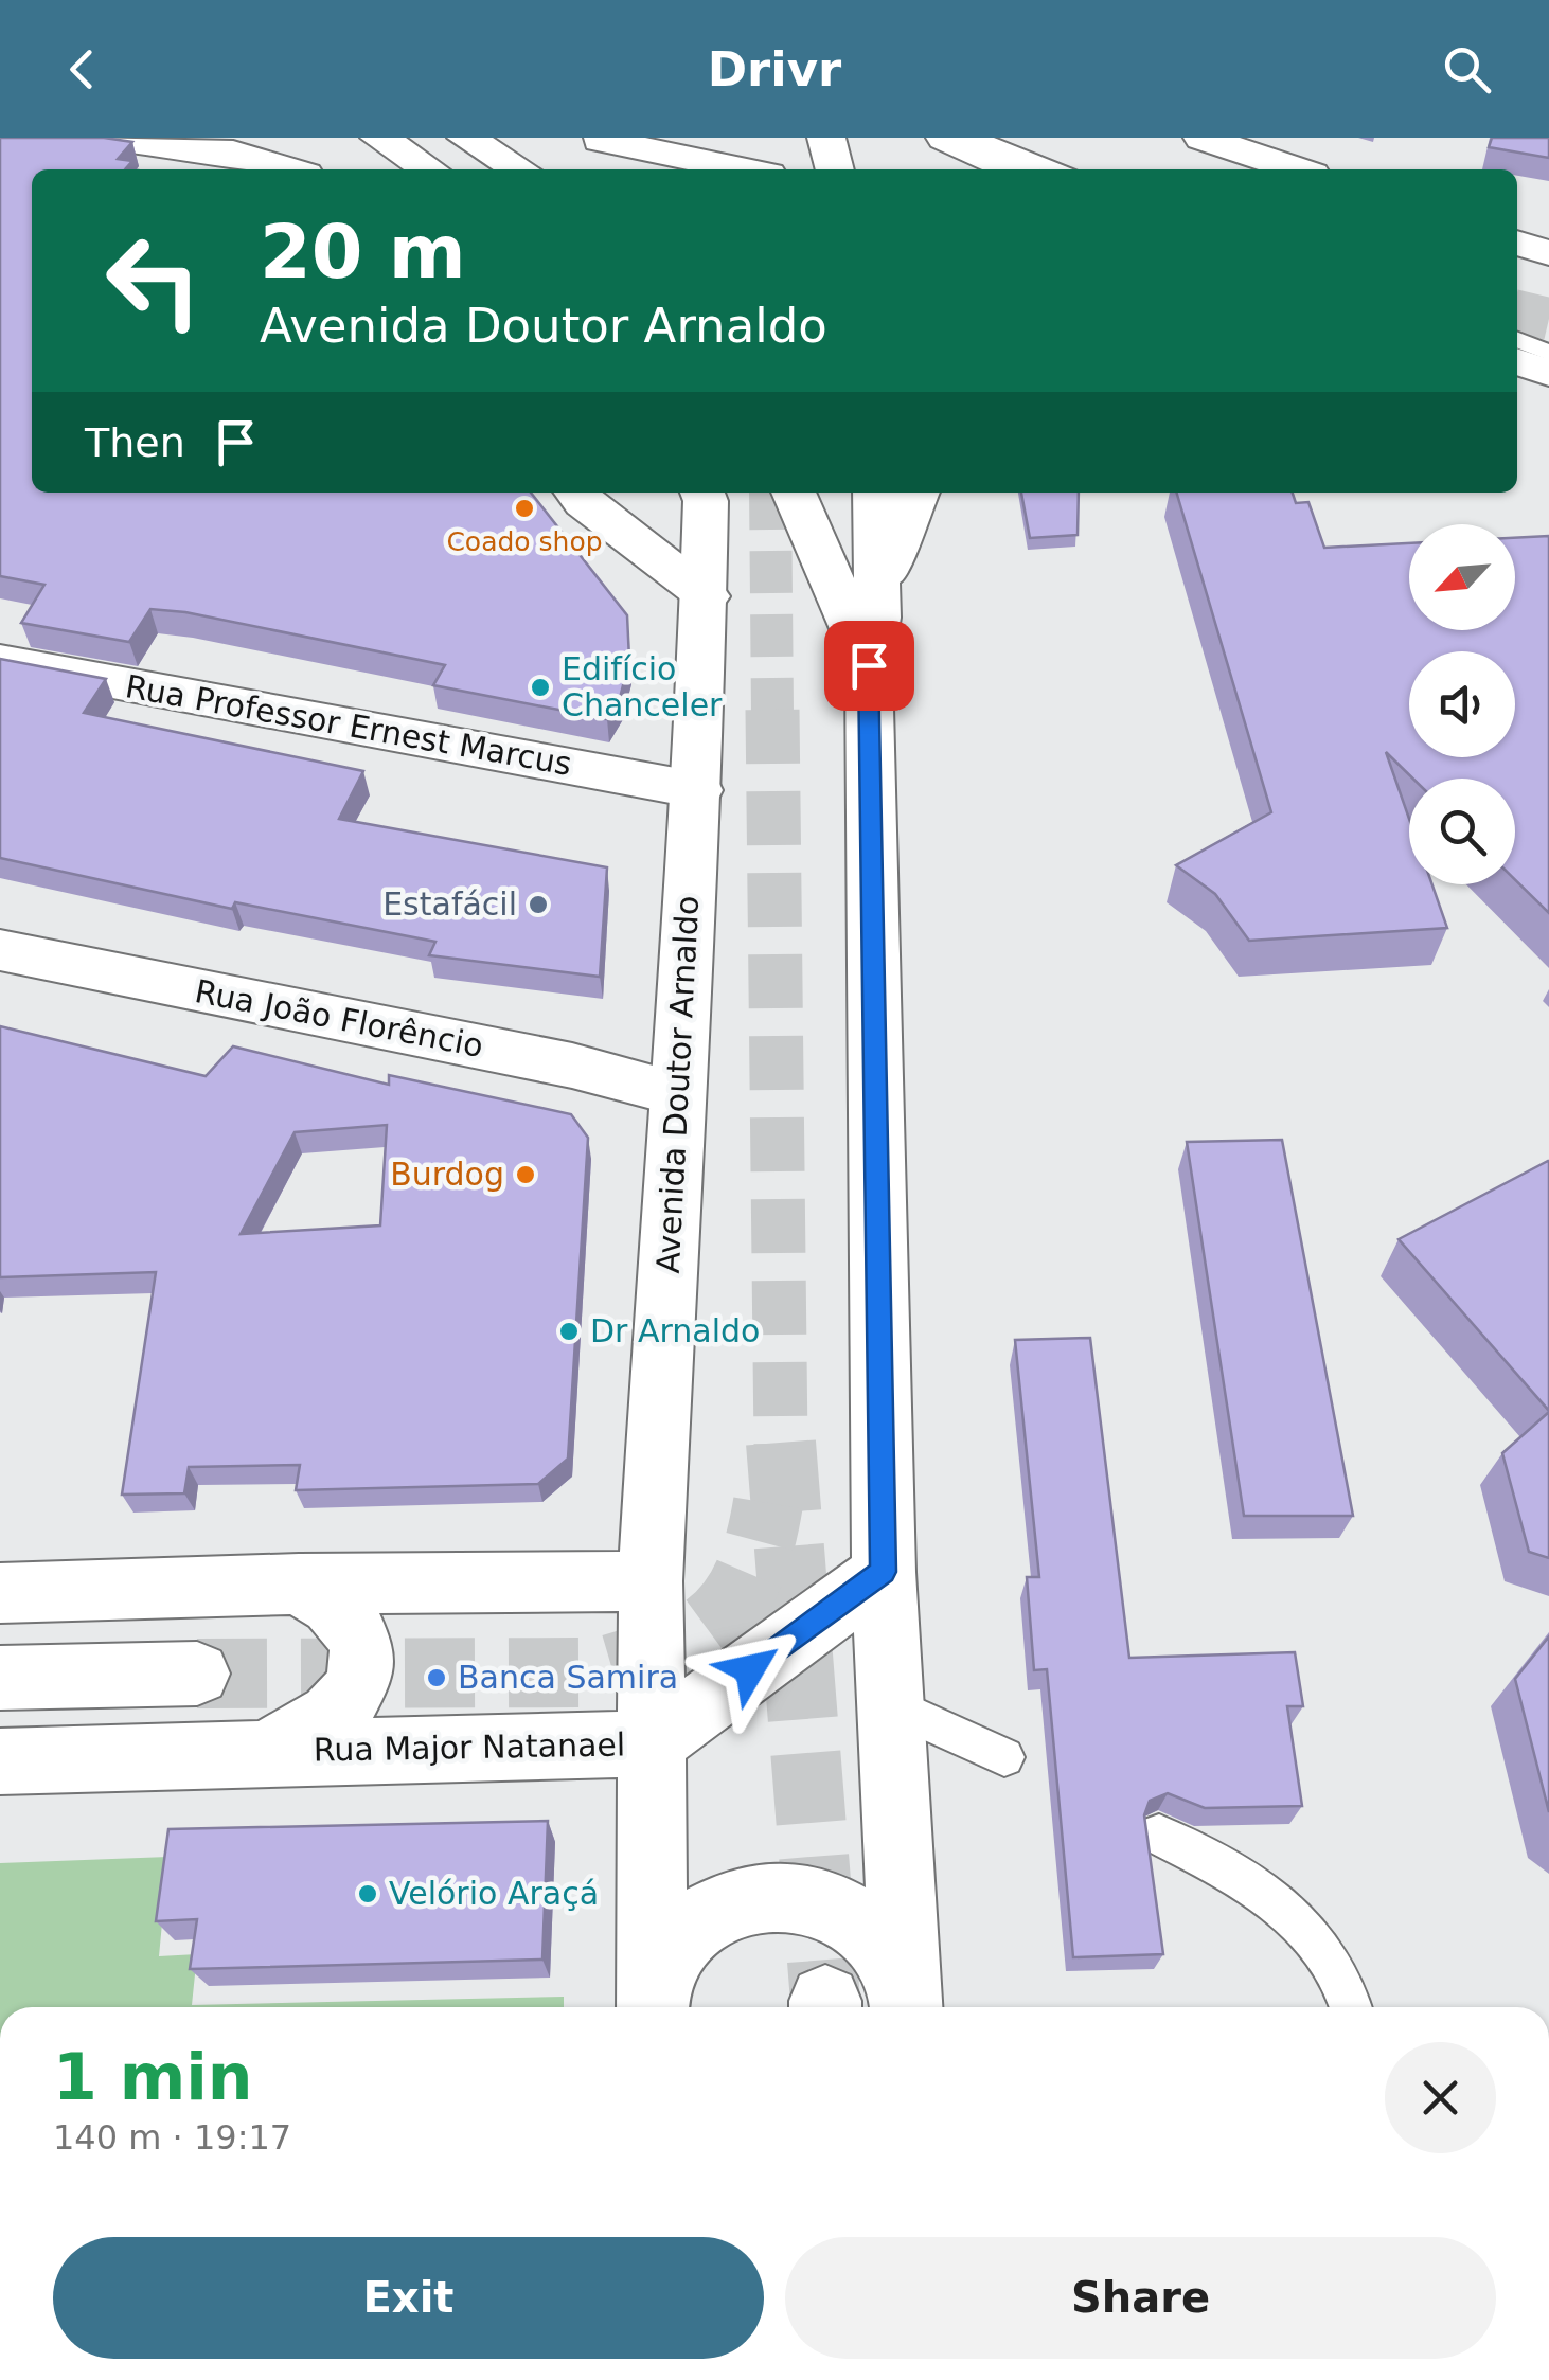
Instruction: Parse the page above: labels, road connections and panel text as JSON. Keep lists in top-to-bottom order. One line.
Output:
{"streets":{"main road":["Rua Professor Ernest Marcus","Rua João Florêncio","Avenida Doutor Arnaldo","Rua Major Natanael"]},"crossings":[["Rua Professor Ernest Marcus","Avenida Doutor Arnaldo"],["Rua João Florêncio","Avenida Doutor Arnaldo"],["Avenida Doutor Arnaldo","Rua Major Natanael"]],"places":["Coado shop","Edifício Chanceler","Estafácil","Burdog","Dr Arnaldo","Banca Samira","Velório Araçá"],"north":"bottom left","page":{"header":"Drivr","turn":["20 m","Avenida Doutor Arnaldo"],"then":"Then","heading":["1 min","140 m · 19:17"],"buttons":["Exit","Share"]}}
